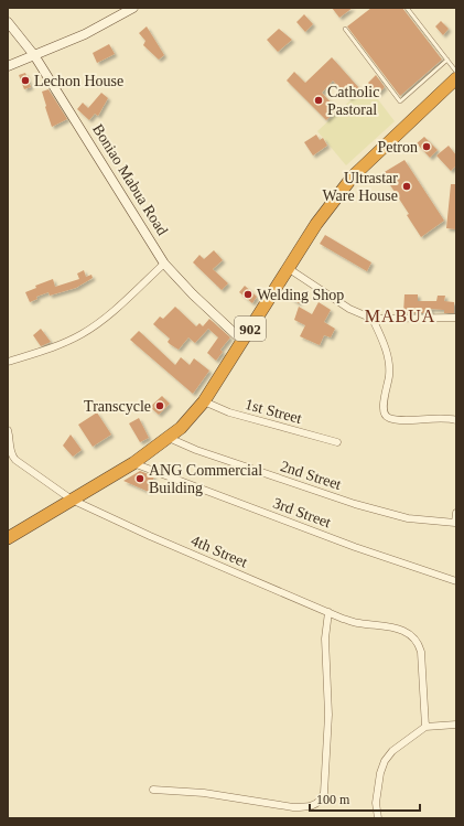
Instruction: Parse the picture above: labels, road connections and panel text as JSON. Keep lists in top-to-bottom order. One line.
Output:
{"streets":{"highway":["902"],"street":["Boniao Mabua Road","1st Street","2nd Street","3rd Street","4th Street"]},"crossings":[["Boniao Mabua Road","902"],["902","1st Street"],["902","2nd Street"],["902","3rd Street"],["902","4th Street"]],"districts":["MABUA"],"places":["Lechon House","Catholic Pastoral","Petron","Ultrastar Ware House","Welding Shop","Transcycle","ANG Commercial Building"],"scale_bar":"100 m"}
